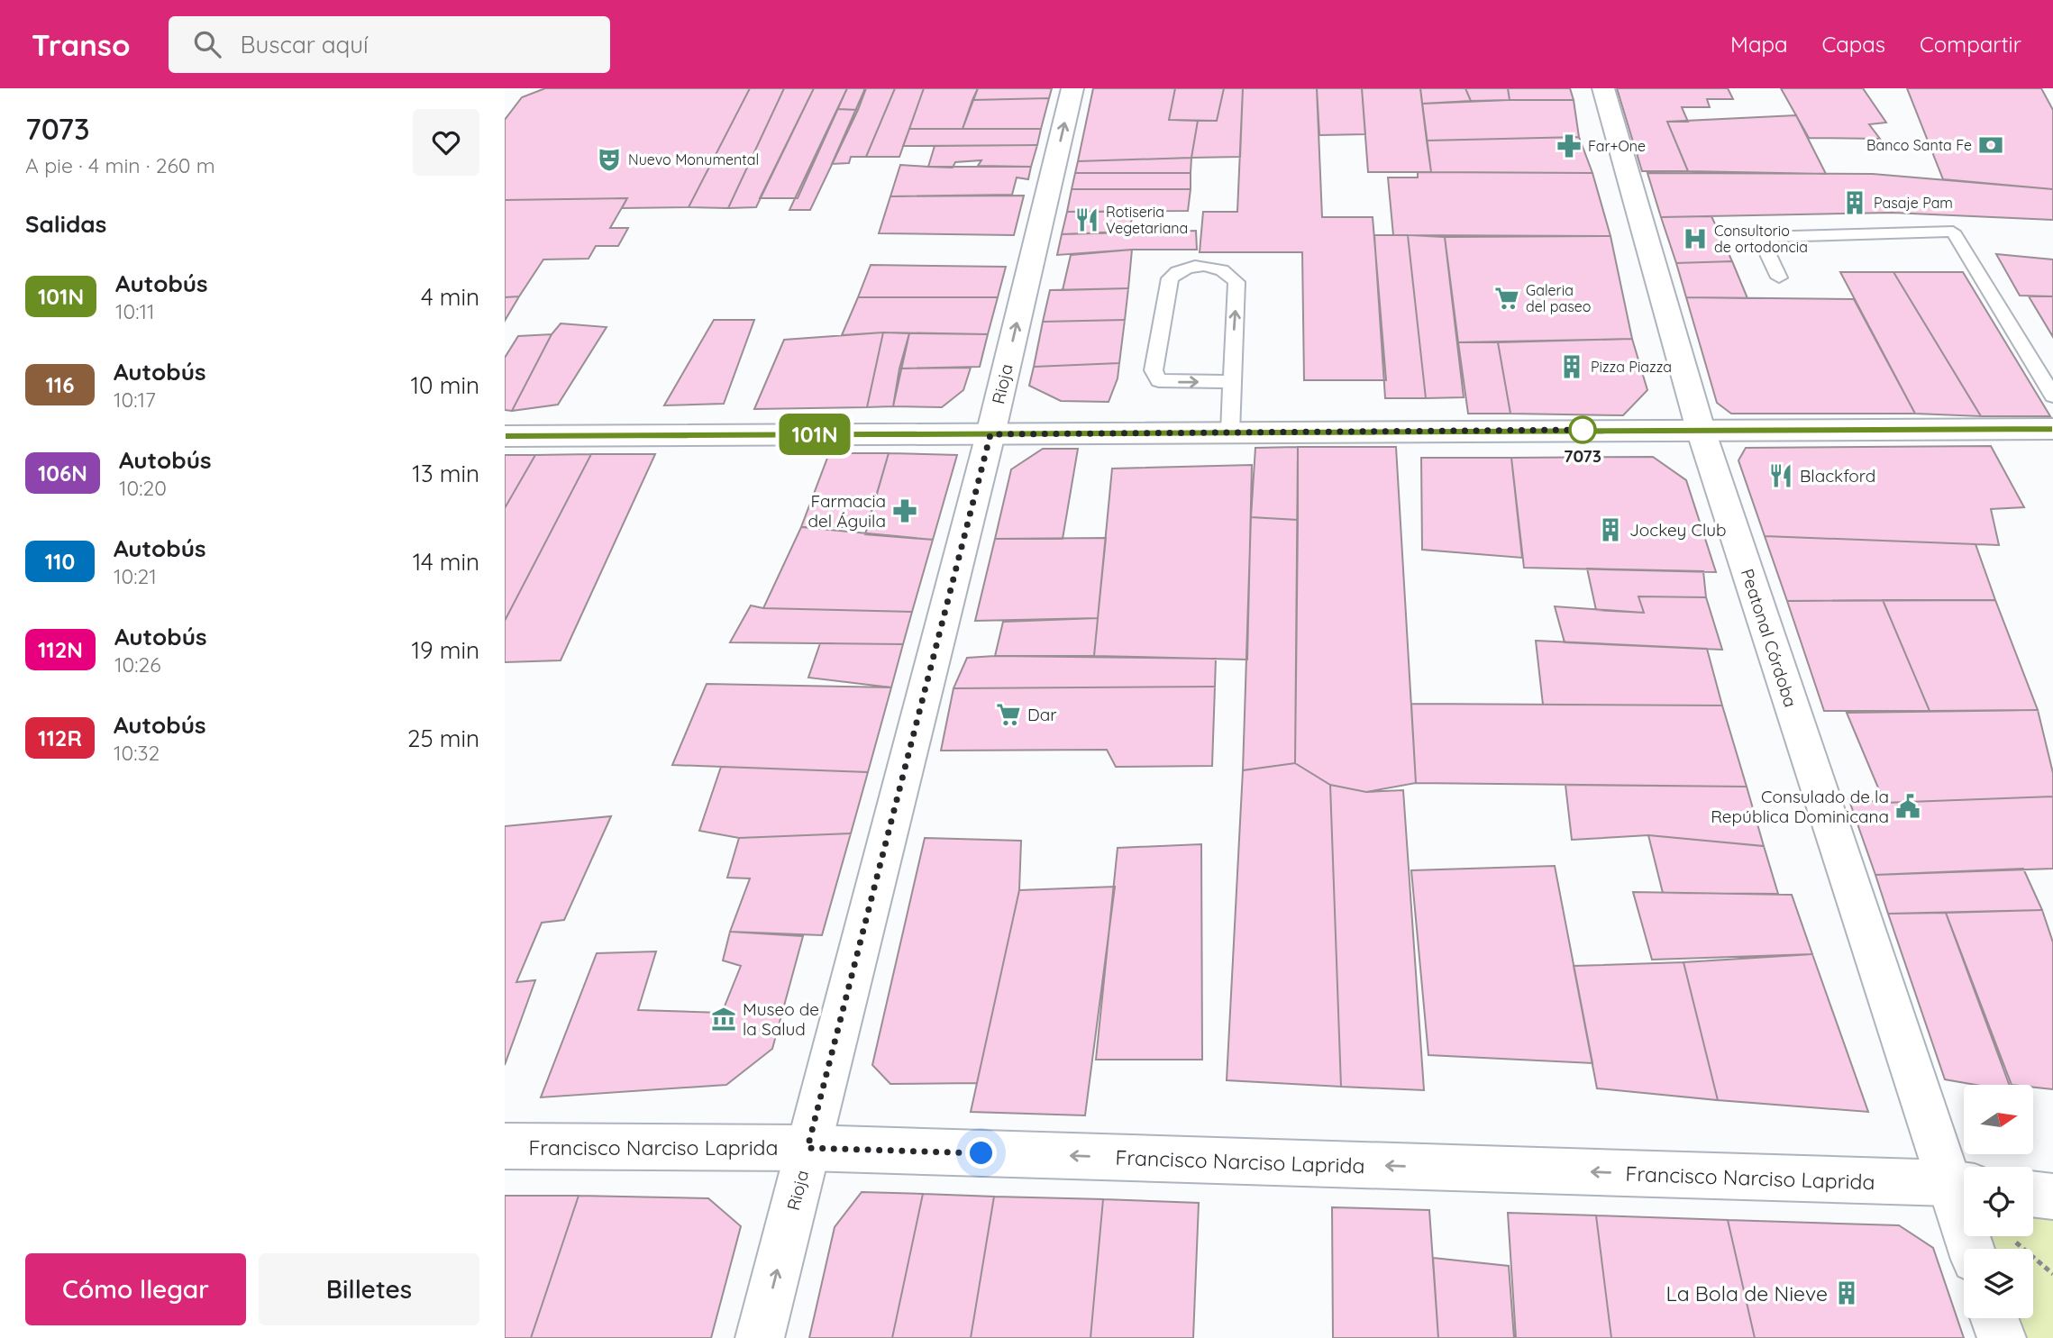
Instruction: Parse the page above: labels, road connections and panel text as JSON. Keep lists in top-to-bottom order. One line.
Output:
{"streets":{"street":["Rioja","Peatonal Córdoba","Francisco Narciso Laprida"]},"crossings":[["Rioja","Francisco Narciso Laprida"],["Peatonal Córdoba","Francisco Narciso Laprida"]],"one_way":["Rioja","Francisco Narciso Laprida"],"places":{"bank":["Banco Santa Fe"],"pharmacy":["Far+One","Farmacia del Águila"],"theatre":["Nuevo Monumental"],"building":["Pasaje Pam","Pizza Piazza","Jockey Club","La Bola de Nieve"],"restaurant":["Rotiseria Vegetariana","Blackford"],"hospital":["Consultorio de ortodoncia"],"supermarket":["Galeria del paseo","Dar"],"other":["7073"],"public building":["Consulado de la República Dominicana"],"museum":["Museo de la Salud"]},"lines":["bus line 101N"],"north":"right","page":{"header":"Transo","search":"Buscar aquí","nav":["Mapa","Capas","Compartir"],"heading":[["7073","A pie · 4 min · 260 m"],"Salidas"],"on_map":"101N","list":[{"mark":"101N","name":"Autobús","note":"10:11","value":"4 min"},{"mark":"116","name":"Autobús","note":"10:17","value":"10 min"},{"mark":"106N","name":"Autobús","note":"10:20","value":"13 min"},{"mark":"110","name":"Autobús","note":"10:21","value":"14 min"},{"mark":"112N","name":"Autobús","note":"10:26","value":"19 min"},{"mark":"112R","name":"Autobús","note":"10:32","value":"25 min"}],"buttons":["Cómo llegar","Billetes"]}}
